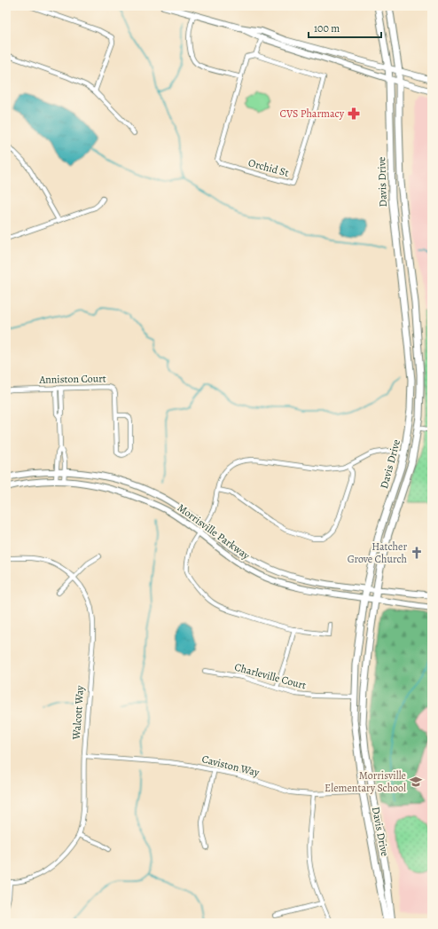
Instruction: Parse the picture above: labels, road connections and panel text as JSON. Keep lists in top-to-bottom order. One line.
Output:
{"streets":{"main road":["Davis Drive","Morrisville Parkway"],"street":["Orchid St","Anniston Court","Charleville Court","Walcott Way","Caviston Way"]},"crossings":[["Davis Drive","Morrisville Parkway"],["Davis Drive","Charleville Court"],["Davis Drive","Caviston Way"],["Walcott Way","Caviston Way"]],"places":{"pharmacy":["CVS Pharmacy"],"church":["Hatcher Grove Church"],"school or university":["Morrisville Elementary School"]},"scale_bar":"100 m"}
